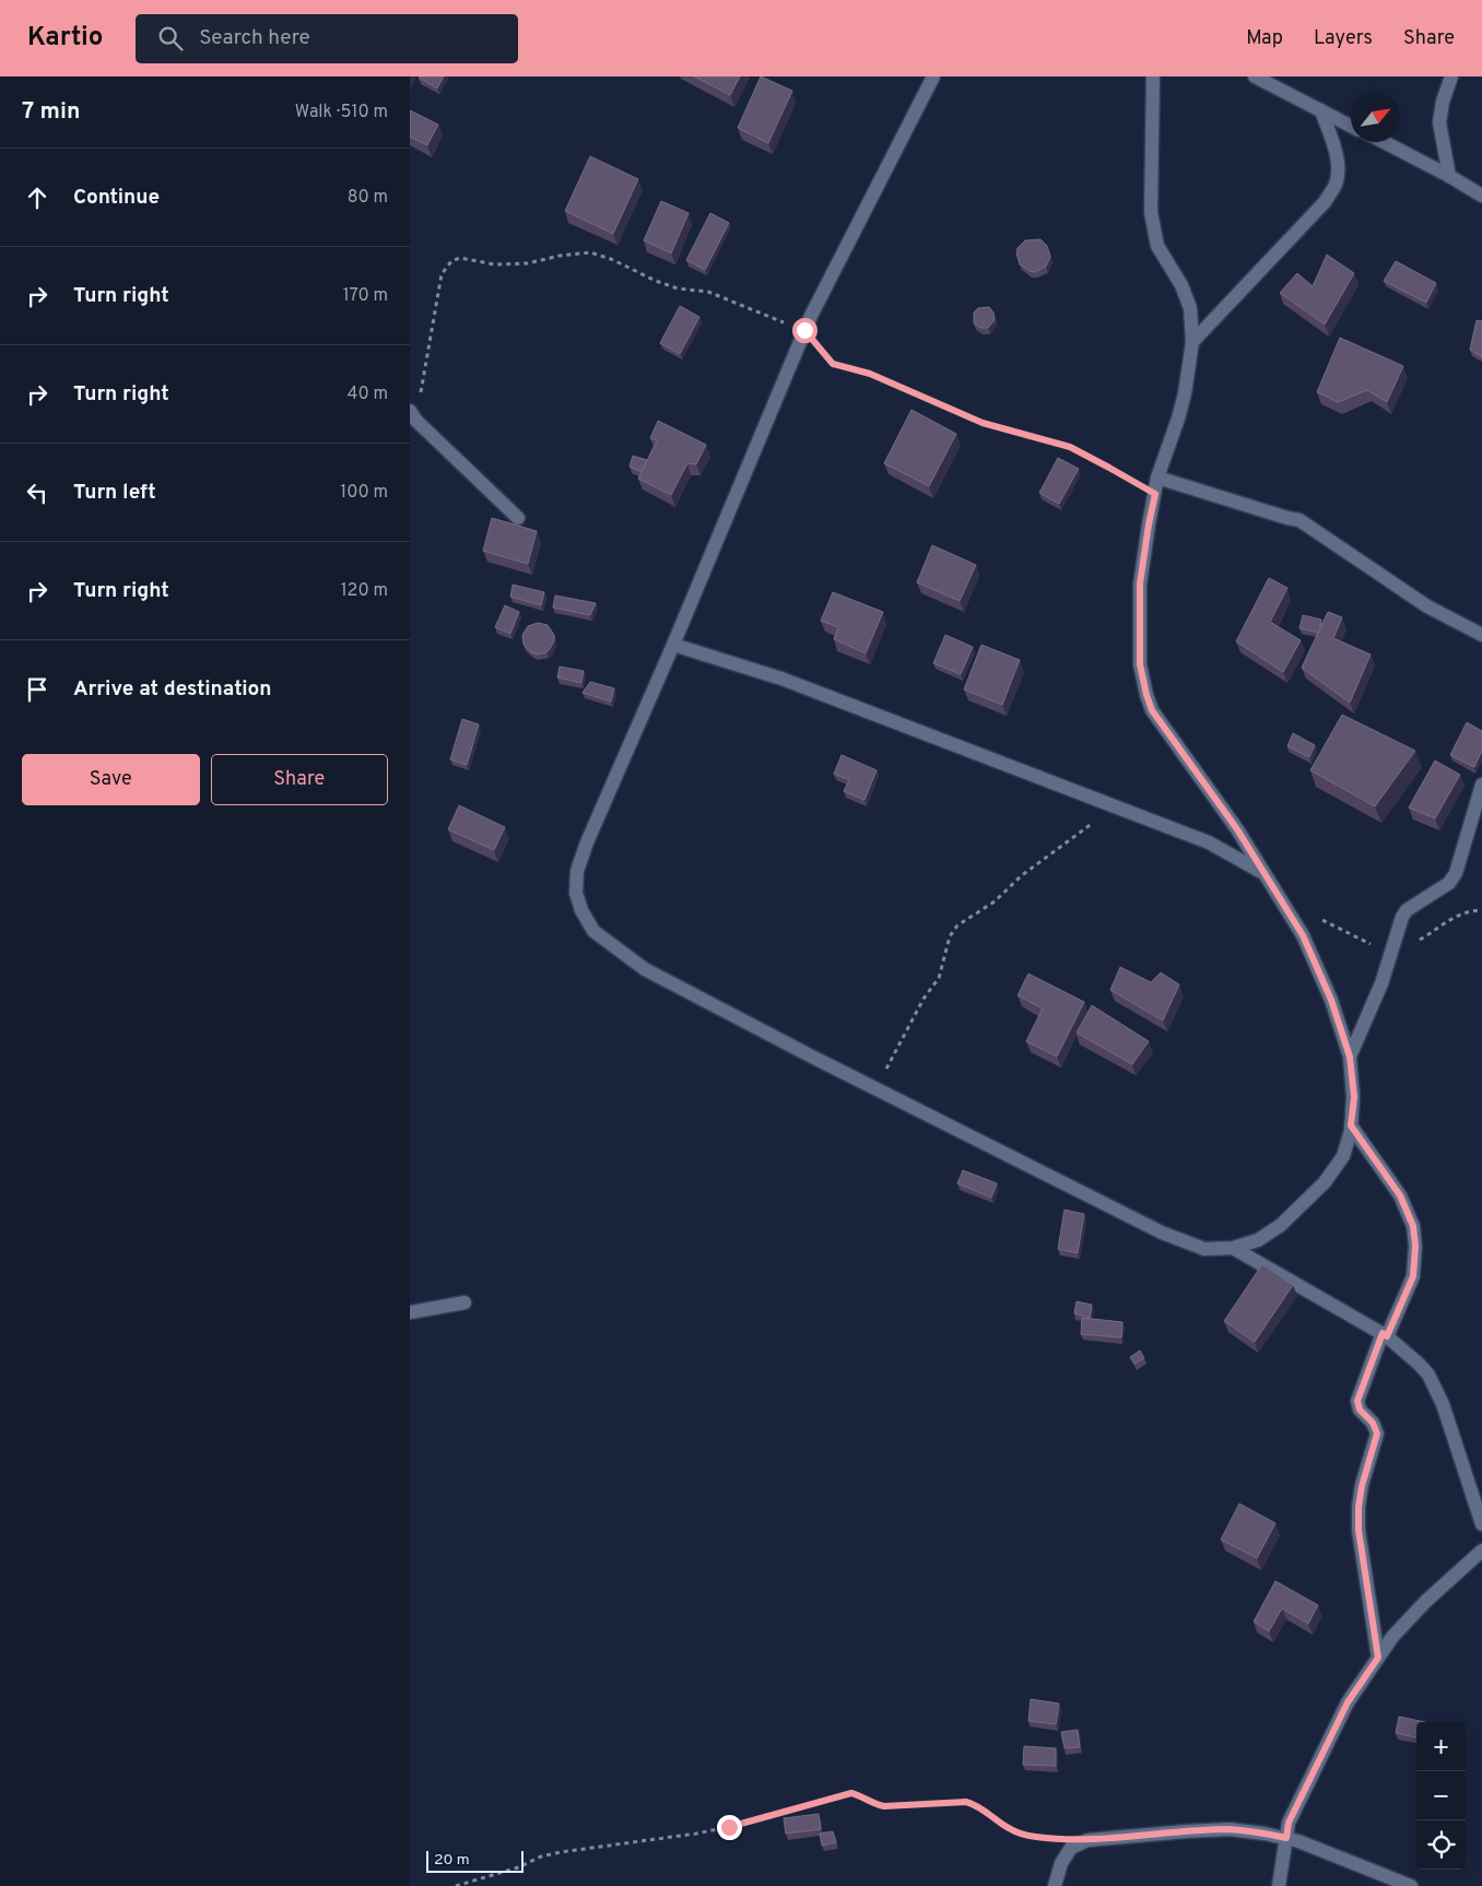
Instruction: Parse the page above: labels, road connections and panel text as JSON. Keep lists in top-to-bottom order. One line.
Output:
{"scale_bar":"20 m","north":"top right","page":{"header":"Kartio","search":"Search here","nav":["Map","Layers","Share"],"heading":["7 min","Walk · 510 m"],"list":[["Continue","80 m"],["Turn right","170 m"],["Turn right","40 m"],["Turn left","100 m"],["Turn right","120 m"],"Arrive at destination"],"buttons":["Save","Share"],"map_buttons":["+","−"],"scale":"20 m"}}
